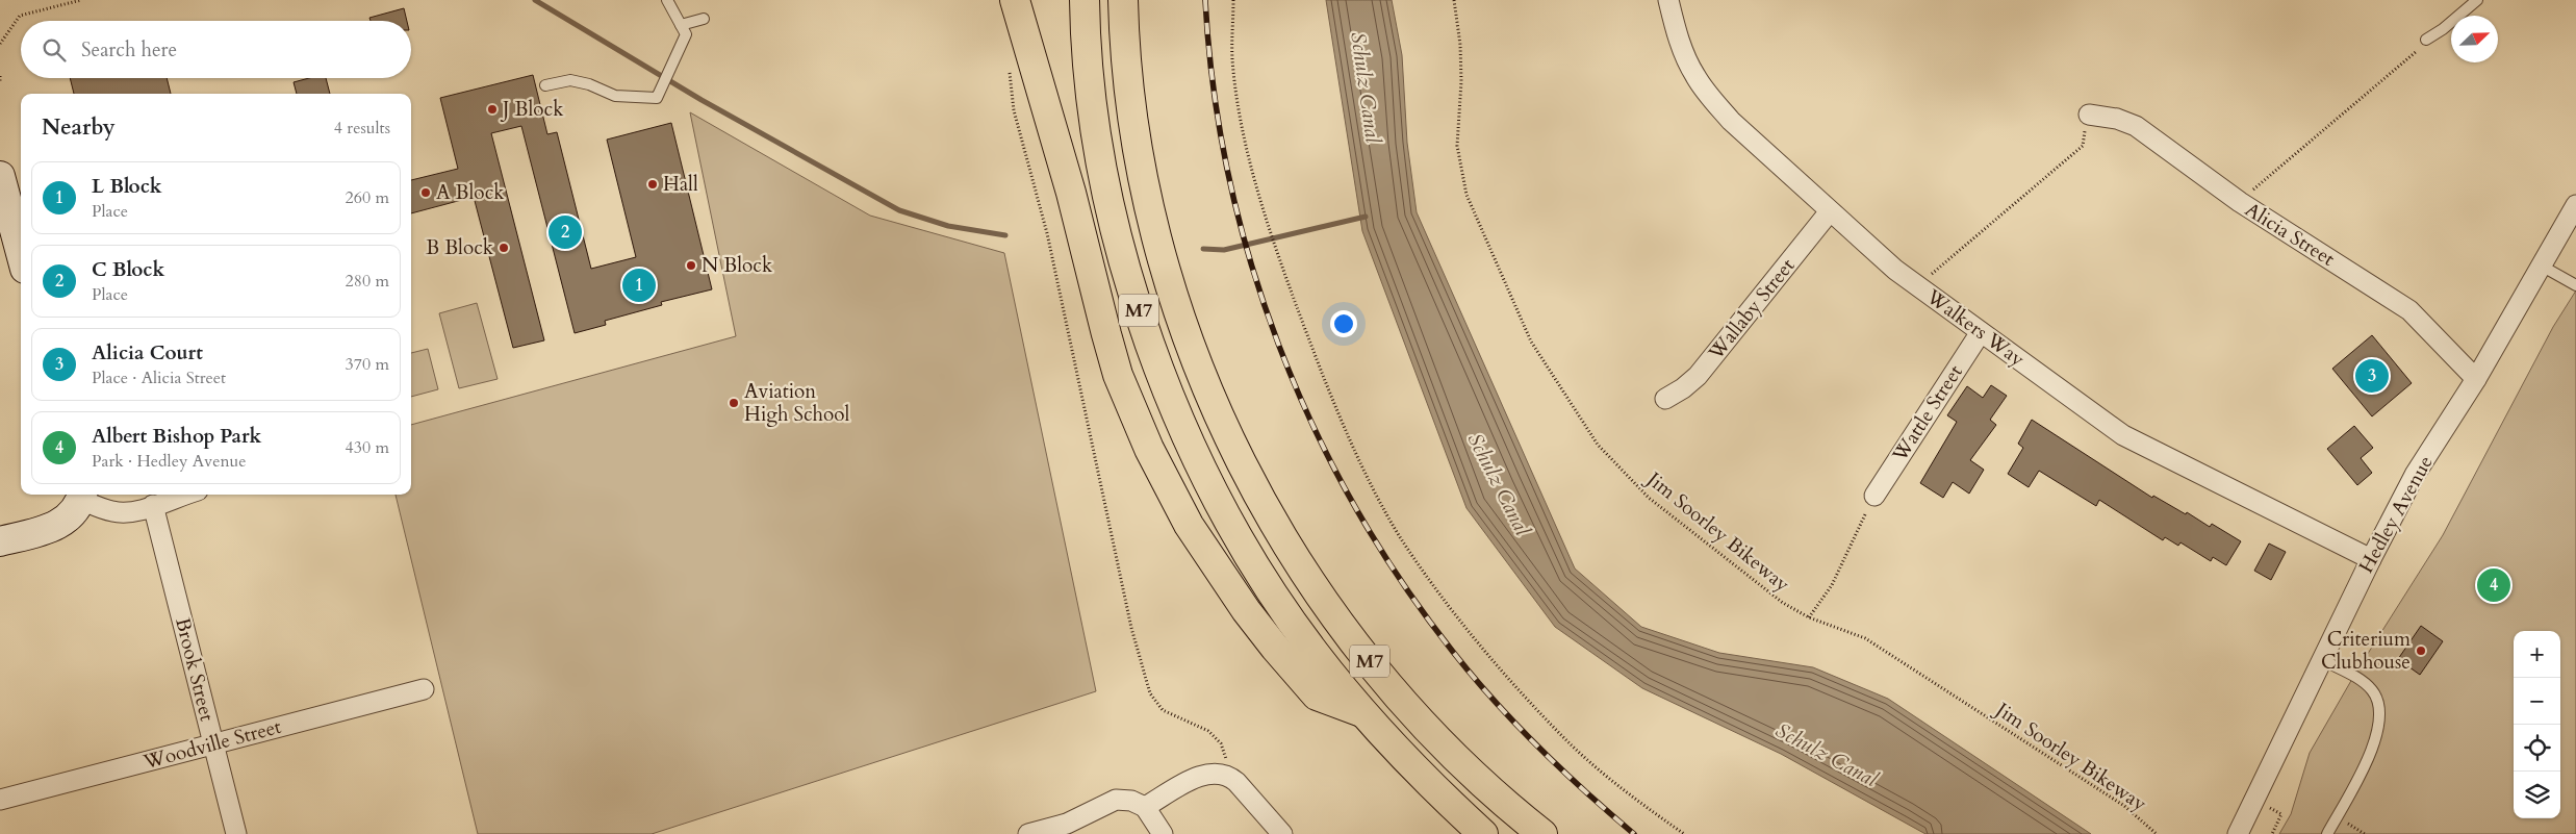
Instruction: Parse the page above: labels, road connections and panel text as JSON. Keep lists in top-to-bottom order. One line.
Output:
{"streets":{"highway":["M7"],"street":["Alicia Street","Wallaby Street","Walkers Way","Wattle Street","Hedley Avenue","Brook Street","Woodville Street"],"path":["Jim Soorley Bikeway"]},"crossings":[["Alicia Street","Hedley Avenue"],["Wallaby Street","Walkers Way"],["Walkers Way","Wattle Street"],["Walkers Way","Hedley Avenue"],["Brook Street","Woodville Street"]],"water":["Schulz Canal"],"places":["J Block","Hall","A Block","B Block","N Block","Aviation High School","Criterium Clubhouse"],"north":"top right","page":{"search":"Search here","heading":["Nearby","4 results"],"list":[{"mark":"1","name":"L Block","note":"Place","value":"260 m"},{"mark":"2","name":"C Block","note":"Place","value":"280 m"},{"mark":"3","name":"Alicia Court","note":"Place · Alicia Street","value":"370 m"},{"mark":"4","name":"Albert Bishop Park","note":"Park · Hedley Avenue","value":"430 m"}],"pins":["2","1","3","4"],"map_buttons":["+","−"]}}
